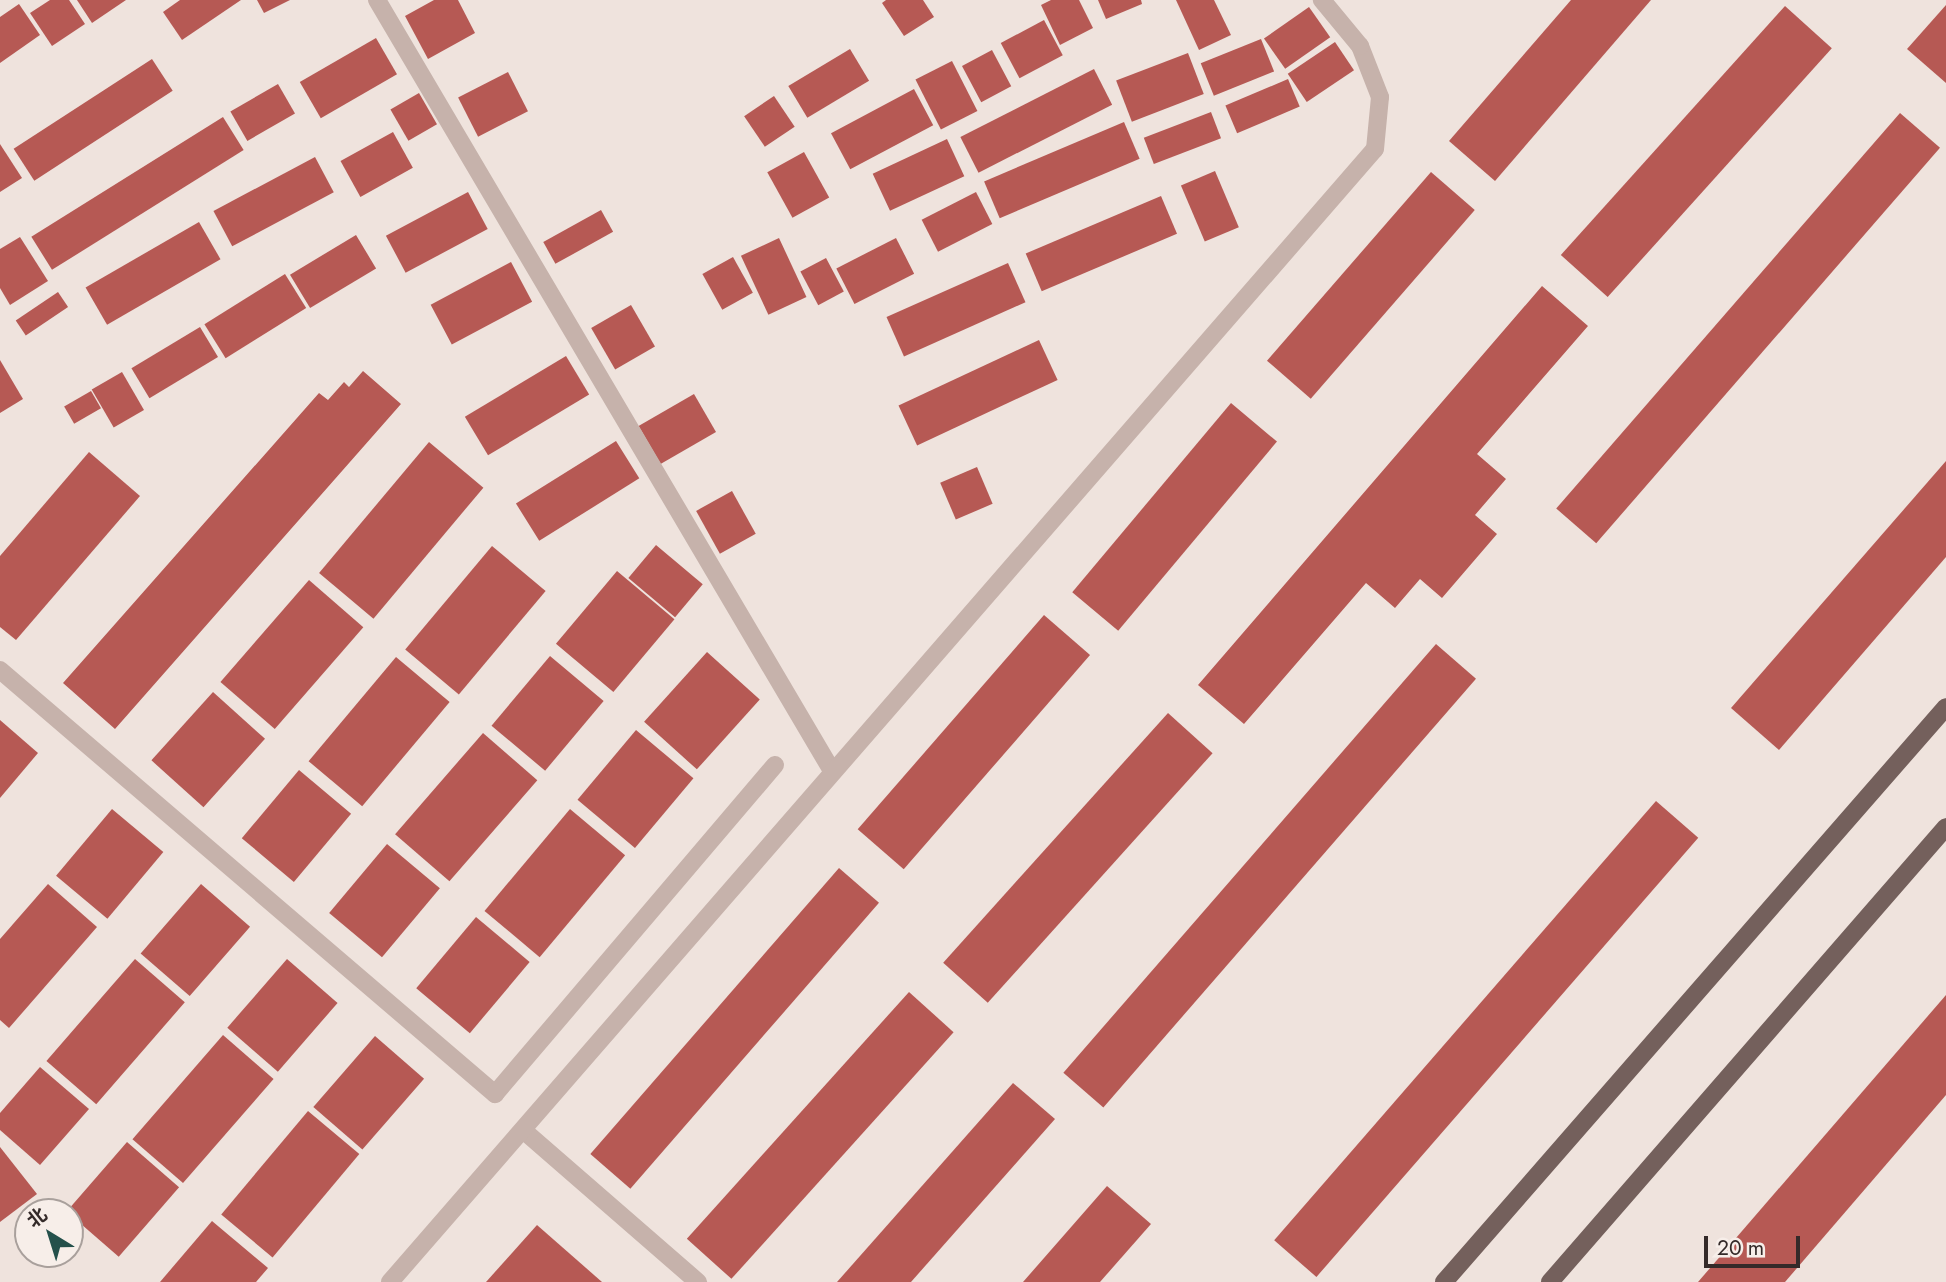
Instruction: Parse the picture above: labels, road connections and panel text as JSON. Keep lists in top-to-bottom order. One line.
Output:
{"scale_bar":"20 m","north":"top left"}
